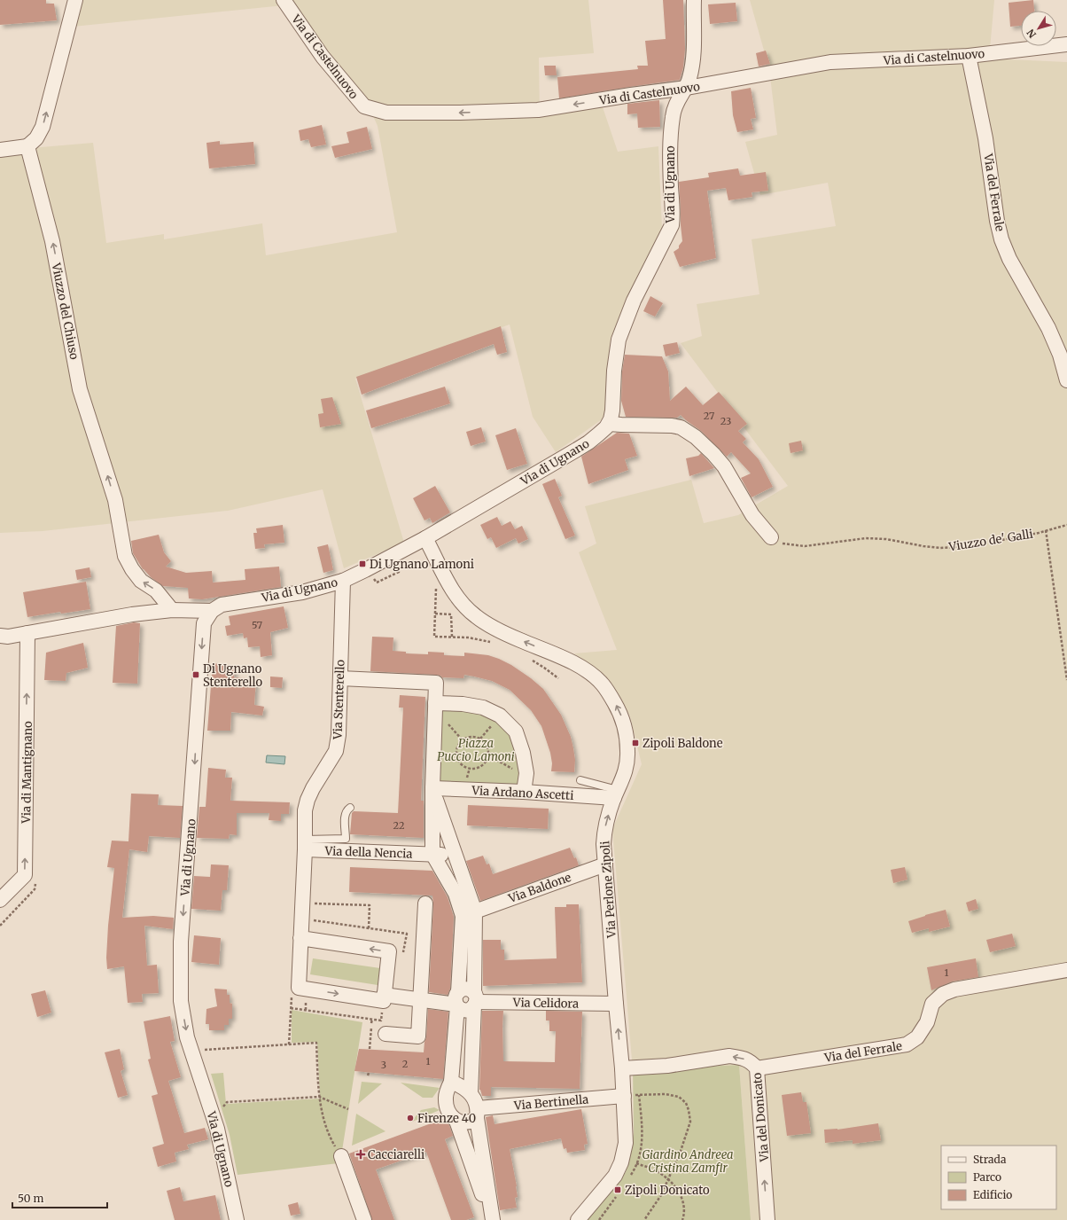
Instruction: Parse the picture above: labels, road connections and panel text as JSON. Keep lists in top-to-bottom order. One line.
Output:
{"streets":{"street":["Via di Castelnuovo","Via di Ugnano","Via del Ferrale","Viuzzo del Chiuso","Via Stenterello","Via di Mantignano","Via Ardano Ascetti","Via della Nencia","Via Baldone","Via Perlone Zipoli","Via Celidora","Via Bertinella","Via del Donicato"],"path":["Viuzzo de' Galli"]},"crossings":[["Via di Castelnuovo","Via di Ugnano"],["Via di Castelnuovo","Via del Ferrale"],["Via di Ugnano","Via Stenterello"],["Via di Ugnano","Via Perlone Zipoli"],["Via del Ferrale","Via del Donicato"],["Via Stenterello","Via della Nencia"],["Via Ardano Ascetti","Via Perlone Zipoli"],["Via Baldone","Via Perlone Zipoli"],["Via Perlone Zipoli","Via Celidora"],["Via Perlone Zipoli","Via Bertinella"],["Via Perlone Zipoli","Via del Donicato"]],"one_way":["Via di Castelnuovo","Via di Ugnano","Viuzzo del Chiuso","Via di Mantignano","Via Perlone Zipoli"],"parks":["Piazza Puccio Lamoni","Giardino Andreea Cristina Zamfir"],"places":{"transit":["Di Ugnano Lamoni","Di Ugnano Stenterello","Zipoli Baldone","Zipoli Donicato"],"other":["Firenze 40"],"health":["Cacciarelli"]},"house_numbers":["27","23","57","22","1","1","2","3"],"legend":["Strada","Parco","Edificio"],"scale_bar":"50 m","north":"bottom left"}
